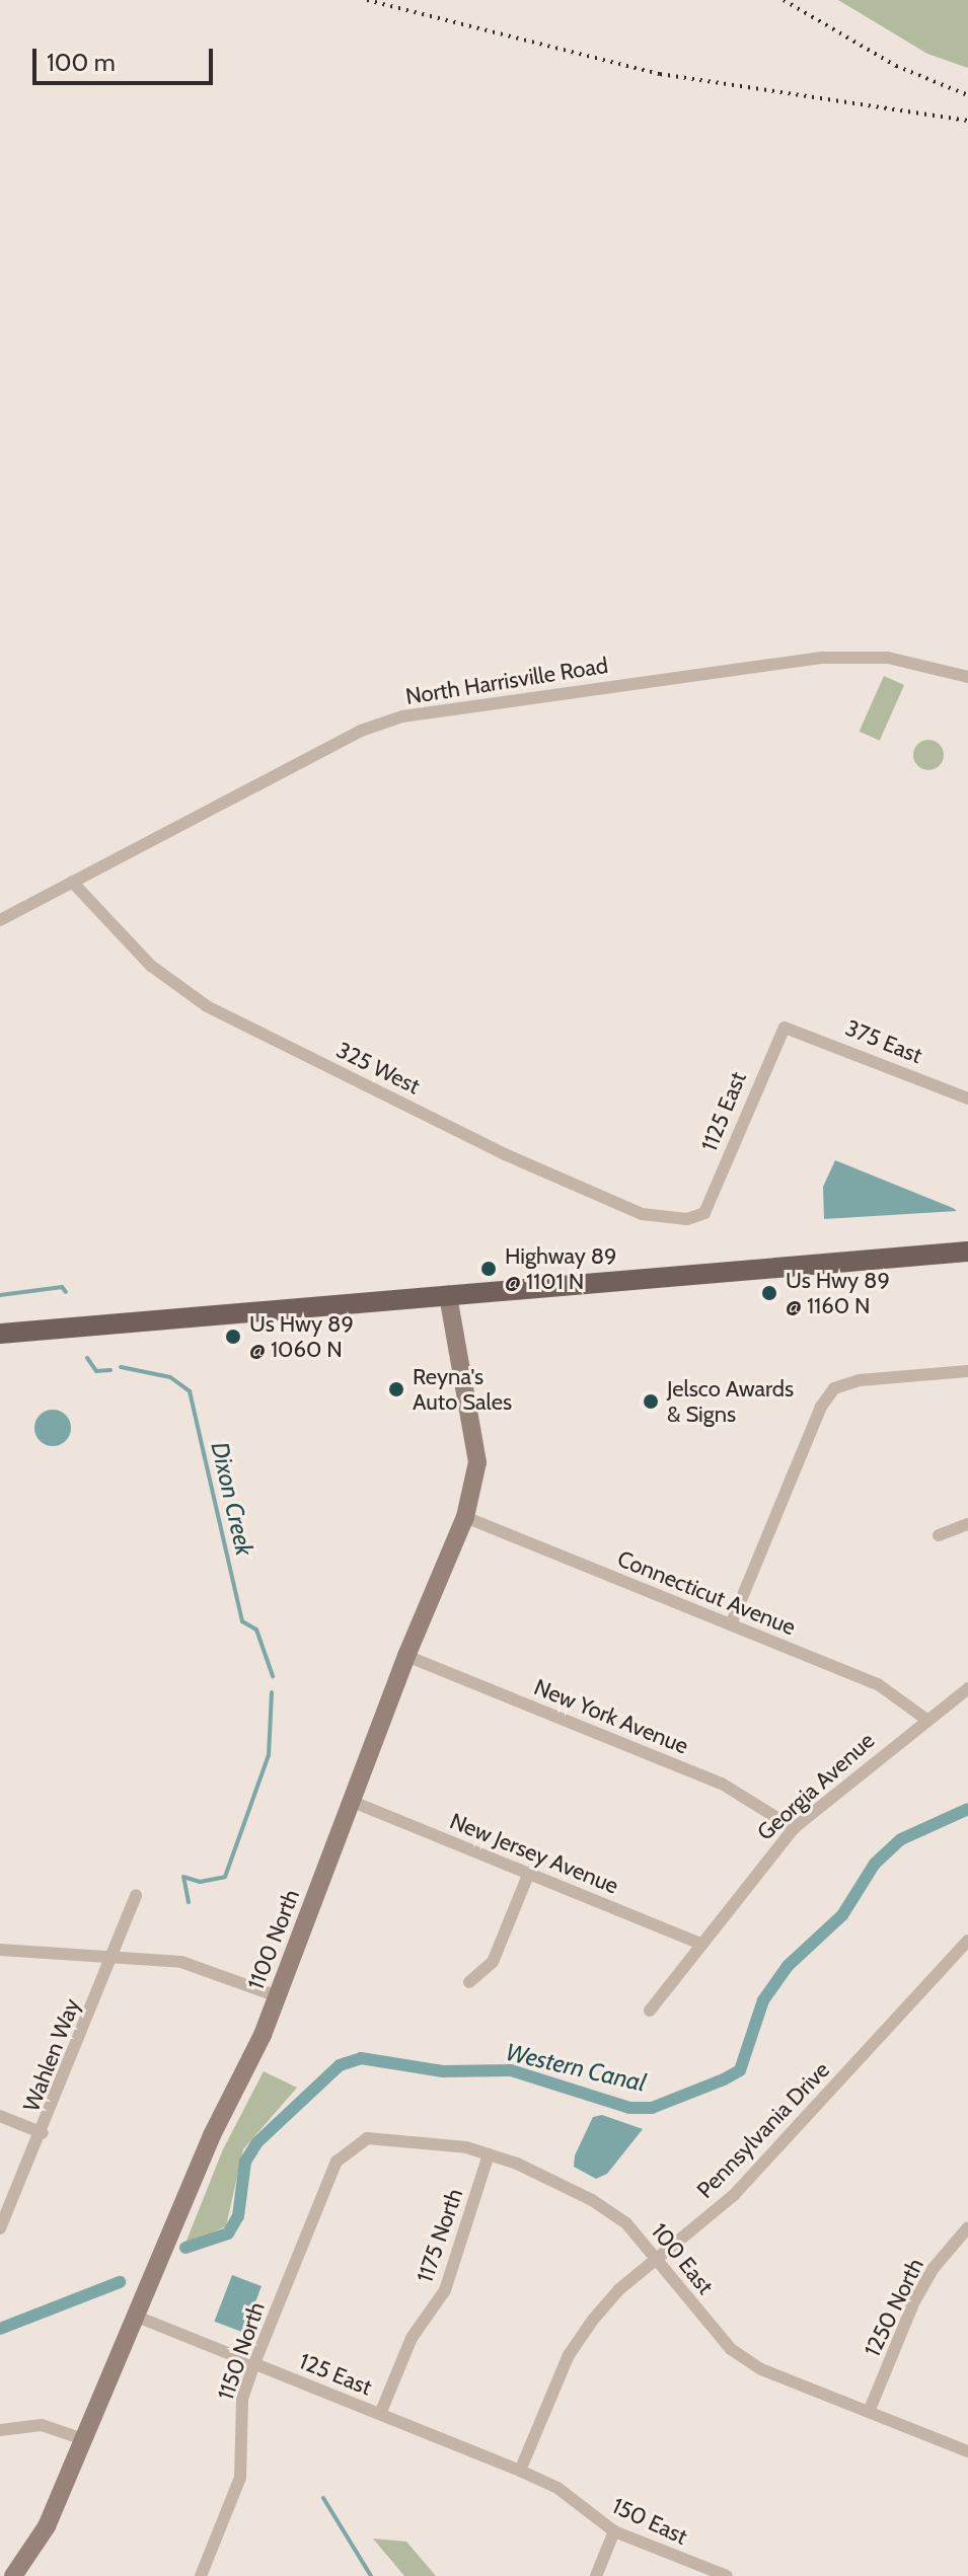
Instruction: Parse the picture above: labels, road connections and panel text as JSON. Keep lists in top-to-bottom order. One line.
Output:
{"streets":{"street":["North Harrisville Road","375 East","325 West","1125 East","Connecticut Avenue","New York Avenue","Georgia Avenue","New Jersey Avenue","1100 North","Wahlen Way","Pennsylvania Drive","1175 North","100 East","1250 North","1150 North","125 East","150 East"]},"crossings":[["North Harrisville Road","325 West"],["375 East","1125 East"],["325 West","1125 East"],["Connecticut Avenue","Georgia Avenue"],["Connecticut Avenue","1100 North"],["New York Avenue","Georgia Avenue"],["New York Avenue","1100 North"],["Georgia Avenue","New Jersey Avenue"],["New Jersey Avenue","1100 North"],["1100 North","125 East"],["Pennsylvania Drive","100 East"],["Pennsylvania Drive","125 East"],["Pennsylvania Drive","150 East"],["1175 North","100 East"],["1175 North","125 East"],["100 East","1250 North"],["100 East","1150 North"],["1150 North","125 East"],["125 East","150 East"]],"water":["Dixon Creek","Western Canal"],"places":["Highway 89 @ 1101 N","Us Hwy 89 @ 1160 N","Us Hwy 89 @ 1060 N","Reyna's Auto Sales","Jelsco Awards & Signs"],"scale_bar":"100 m"}
